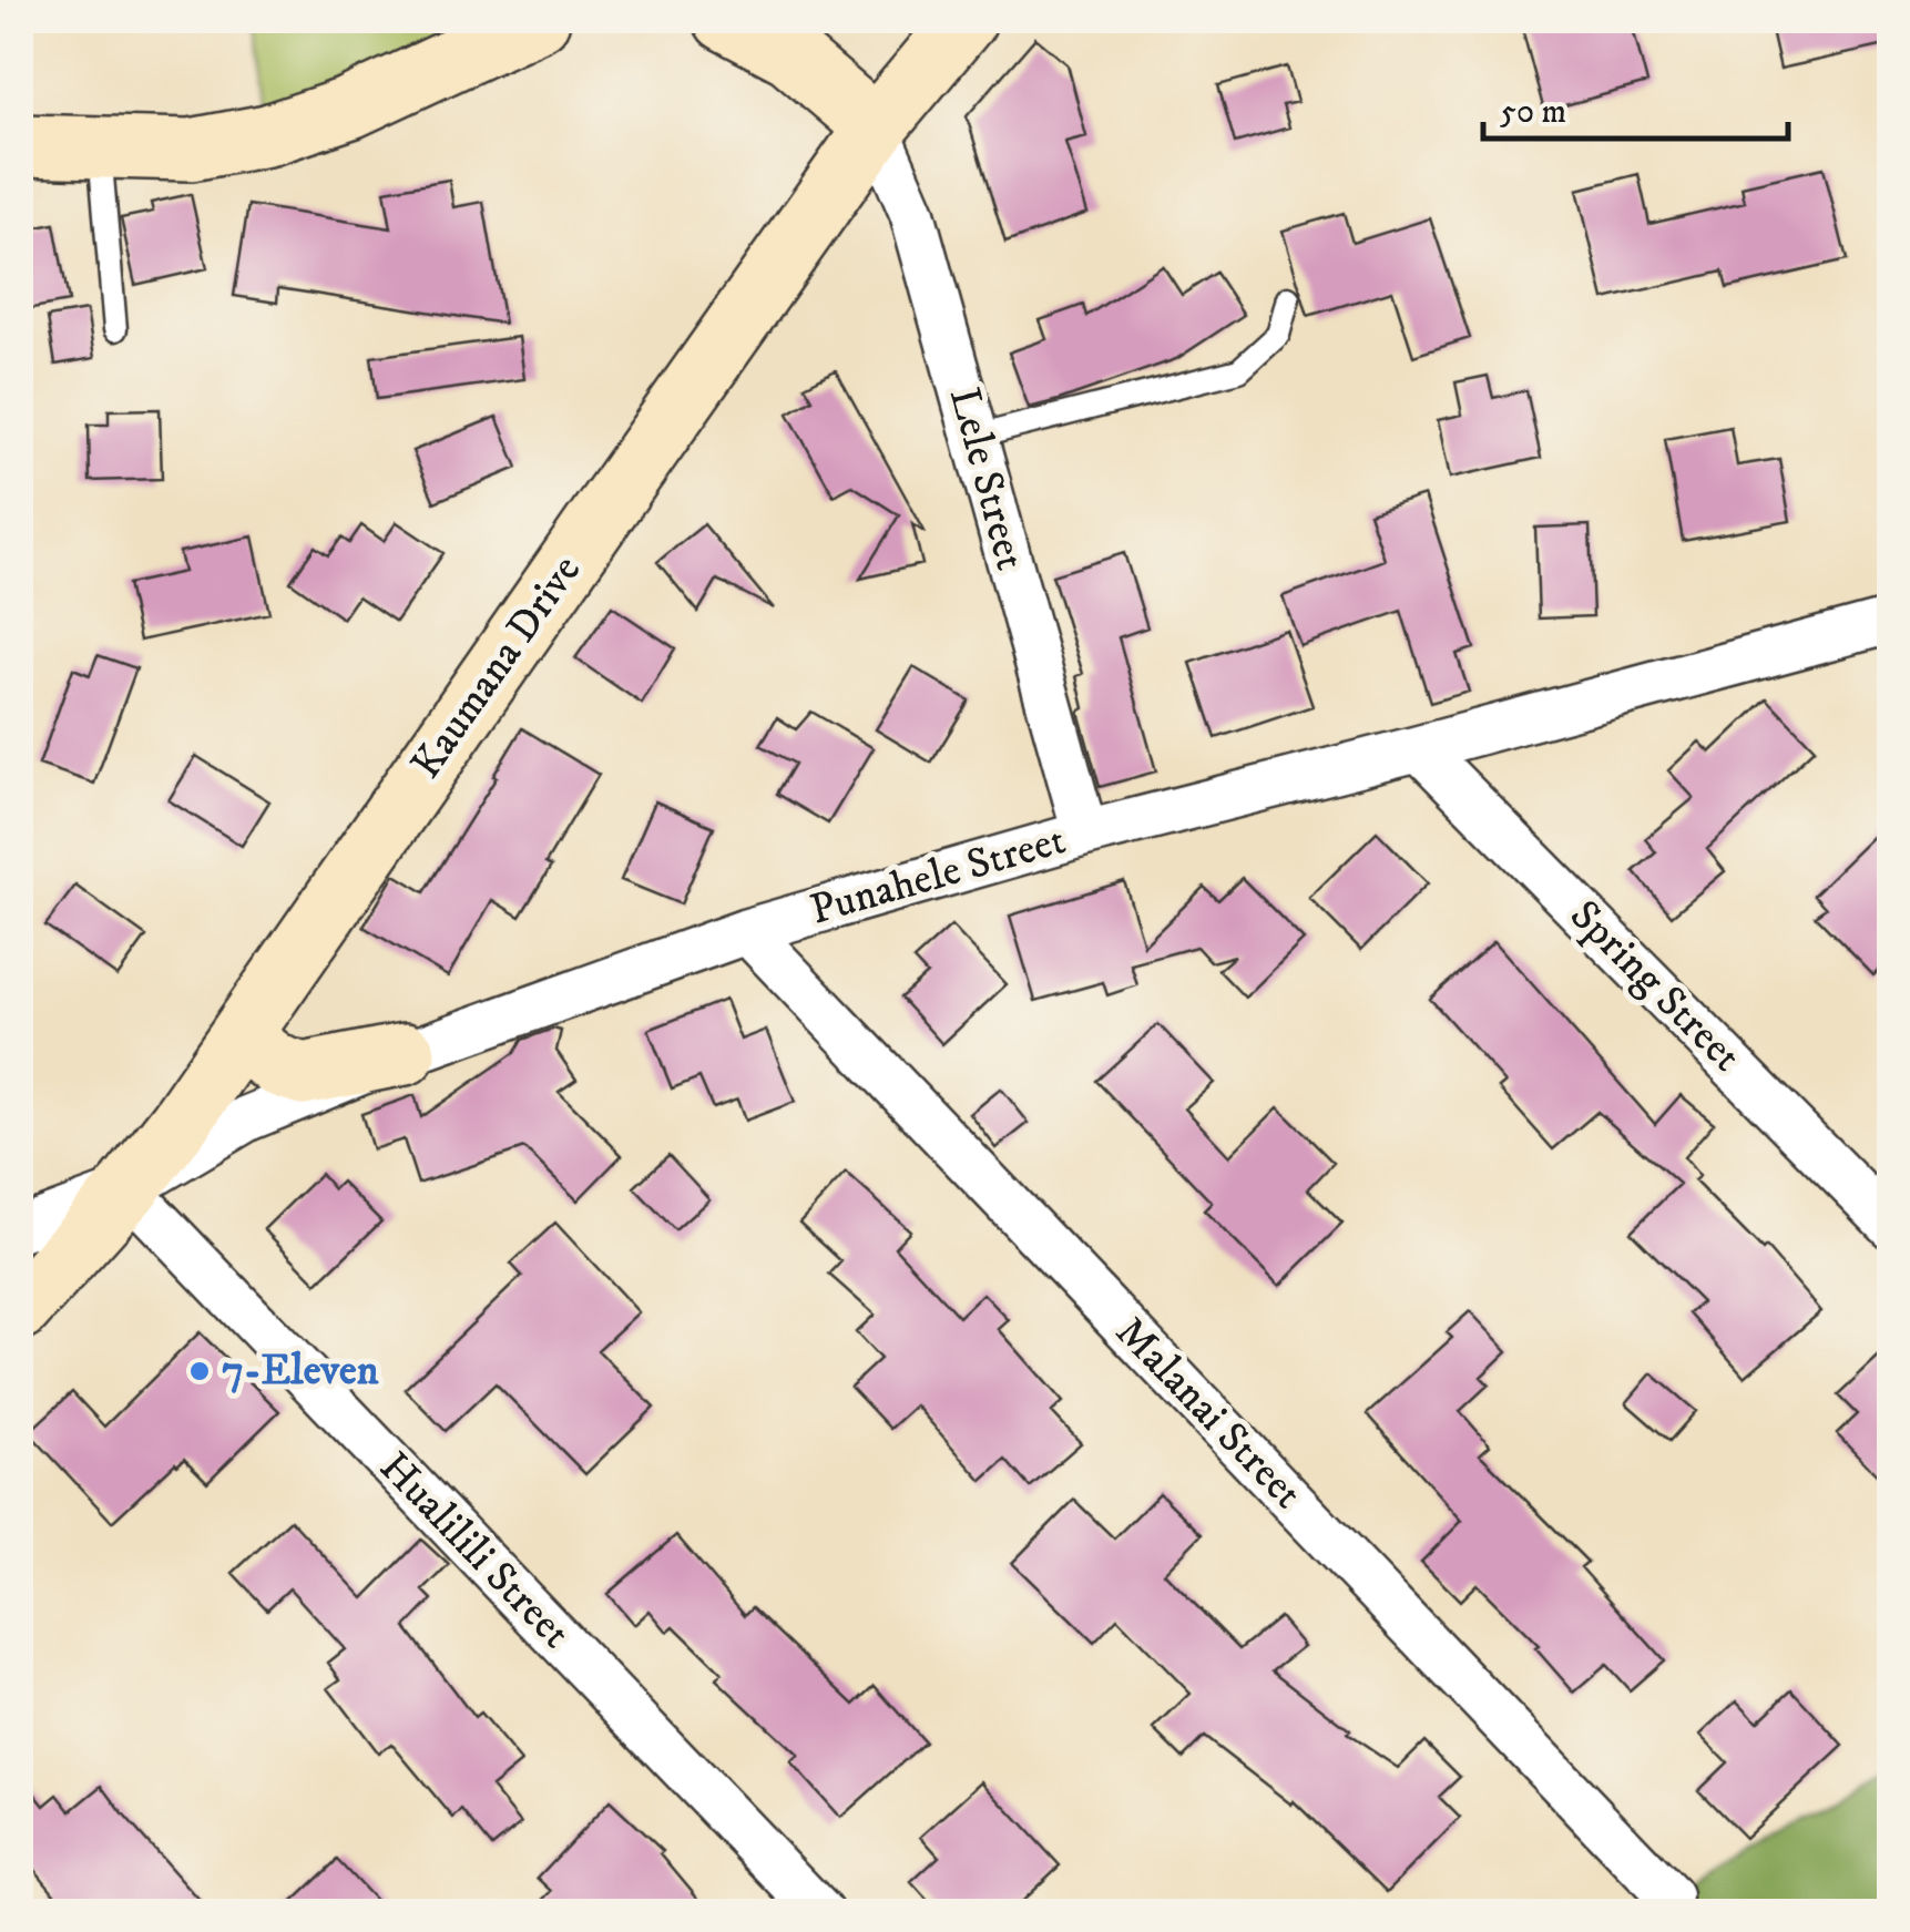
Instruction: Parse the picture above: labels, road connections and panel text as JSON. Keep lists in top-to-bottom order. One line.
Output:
{"streets":{"street":["Lele Street","Kaumana Drive","Punahele Street","Spring Street","Malanai Street","Hualilili Street"]},"crossings":[["Lele Street","Kaumana Drive"],["Lele Street","Punahele Street"],["Kaumana Drive","Punahele Street"],["Kaumana Drive","Hualilili Street"],["Punahele Street","Spring Street"],["Punahele Street","Malanai Street"],["Punahele Street","Hualilili Street"]],"places":["7-Eleven"],"scale_bar":"50 m"}
